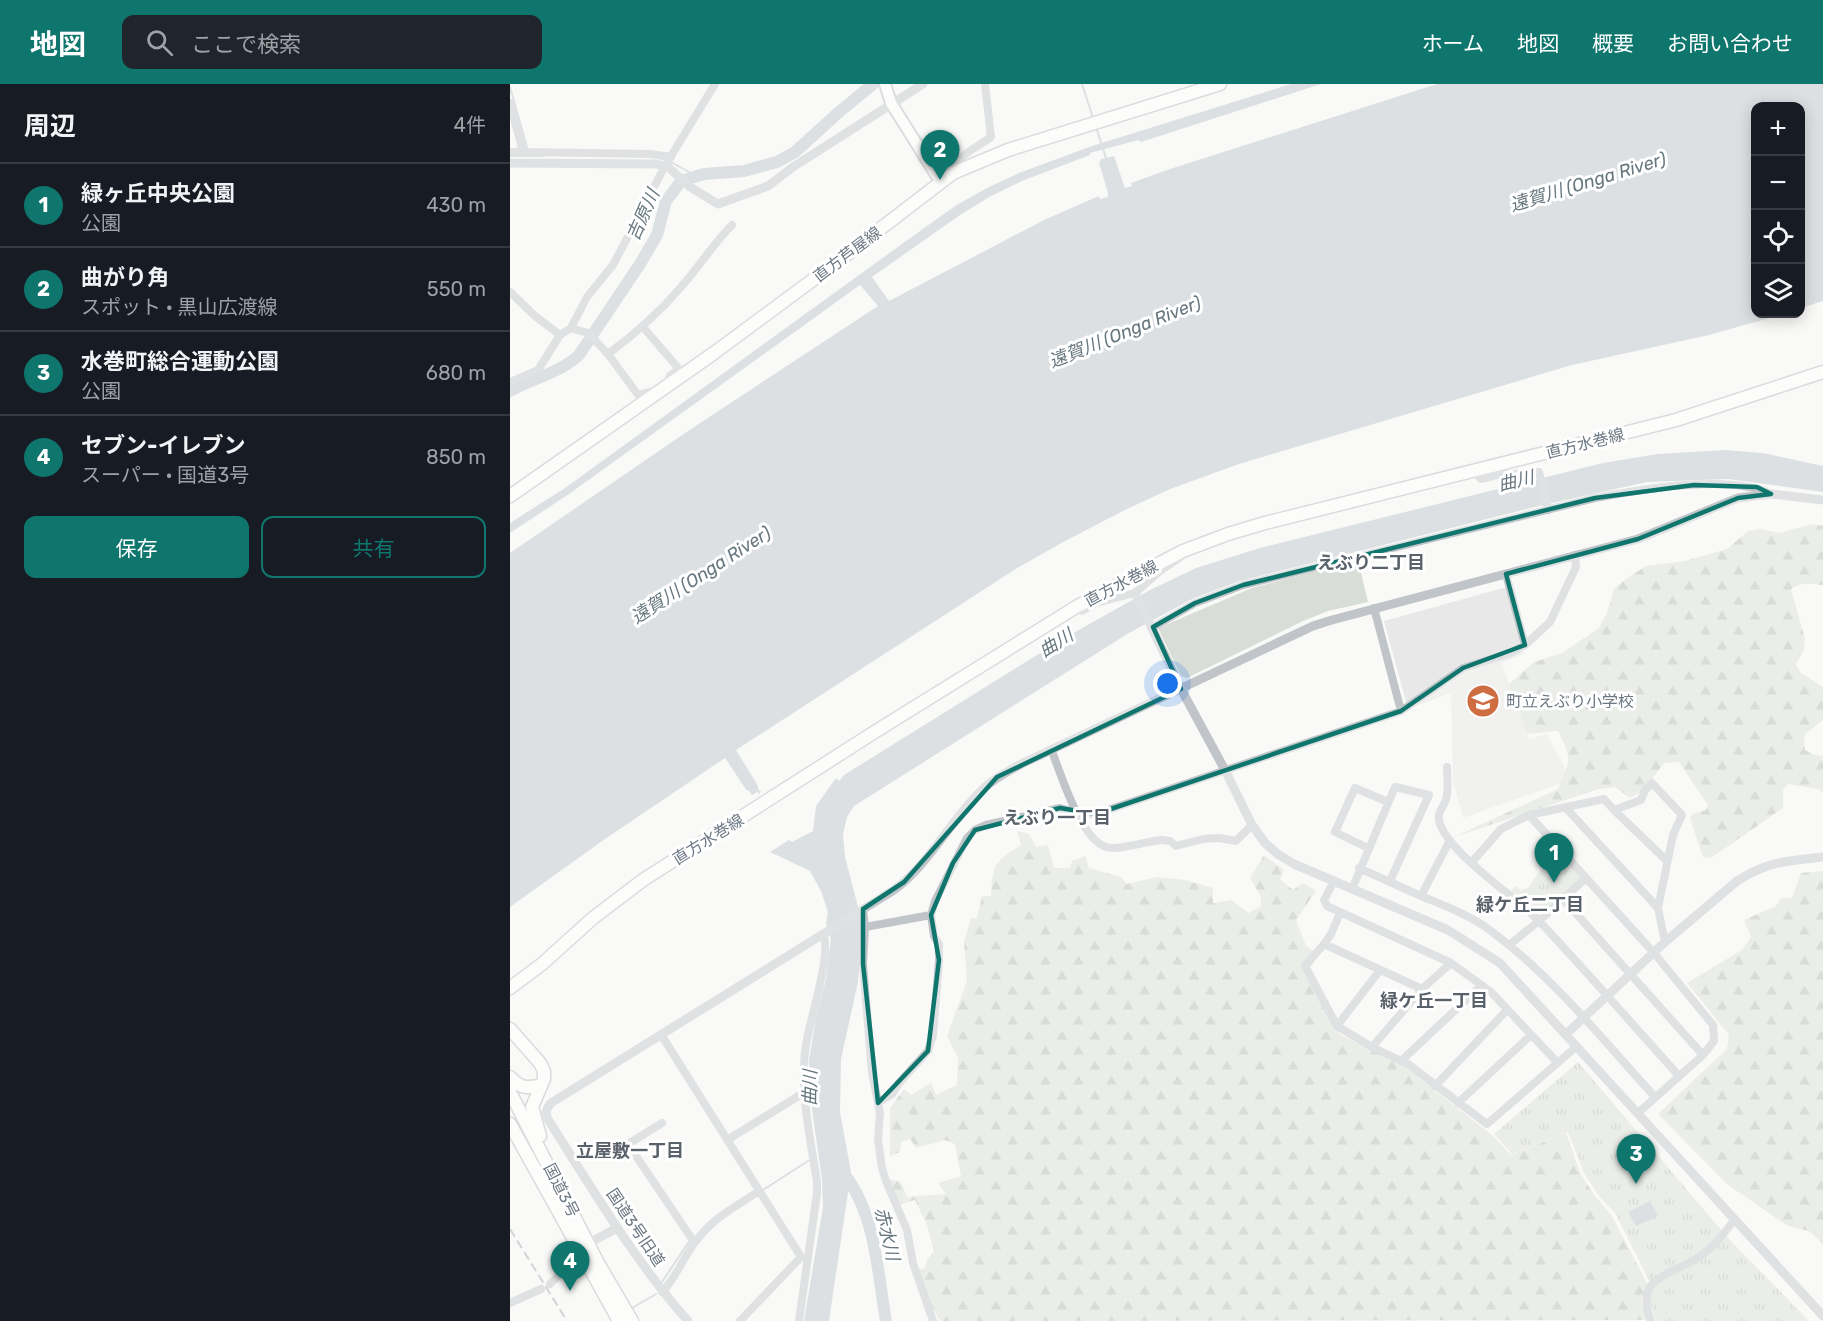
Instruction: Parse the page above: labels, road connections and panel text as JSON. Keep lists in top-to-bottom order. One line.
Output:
{"streets":{"main road":["直方芦屋線","直方水巻線","国道3号"],"street":["国道3号旧道"]},"districts":["えぶり二丁目","えぶり一丁目","緑ケ丘二丁目","緑ケ丘一丁目","立屋敷一丁目"],"water":["遠賀川 (Onga River)","吉原川","曲川","赤水川"],"places":{"school or university":["町立えぶり小学校"]},"page":{"header":"地図","search":"ここで検索","nav":["ホーム","地図","概要","お問い合わせ"],"heading":["周辺","4件"],"map_buttons":["+","−"],"pins":["2","1","3","4"],"list":[{"mark":"1","name":"緑ヶ丘中央公園","note":"公園","value":"430 m"},{"mark":"2","name":"曲がり角","note":"スポット · 黒山広渡線","value":"550 m"},{"mark":"3","name":"水巻町総合運動公園","note":"公園","value":"680 m"},{"mark":"4","name":"セブン-イレブン","note":"スーパー · 国道3号","value":"850 m"}],"buttons":["保存","共有"]}}
